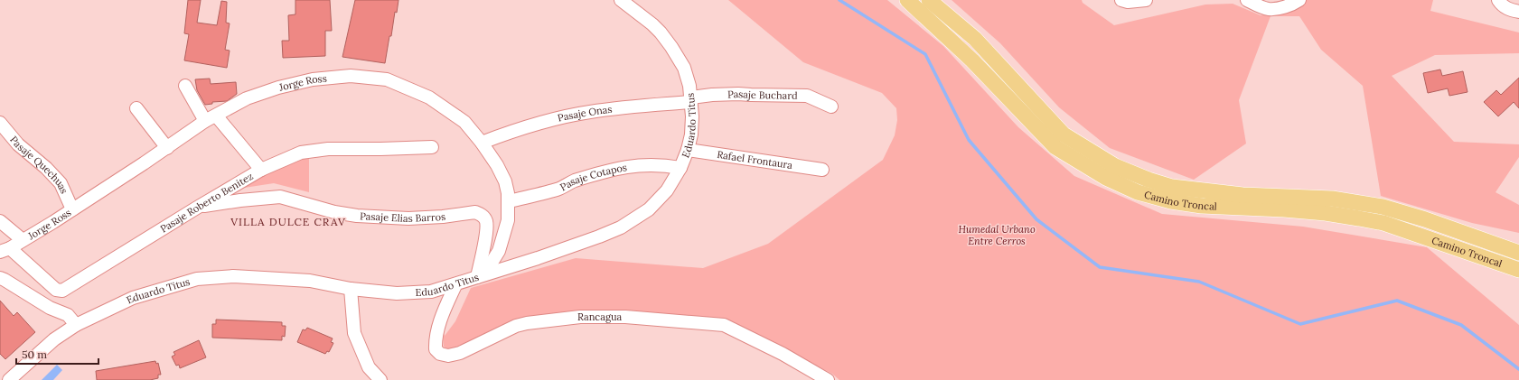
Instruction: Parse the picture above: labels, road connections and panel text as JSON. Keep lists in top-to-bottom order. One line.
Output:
{"streets":{"main road":["Camino Troncal"],"street":["Jorge Ross","Pasaje Buchard","Pasaje Onas","Eduardo Titus","Rafael Frontaura","Pasaje Quechuas","Pasaje Cotapos","Pasaje Roberto Benitez","Pasaje Elias Barros","Rancagua"]},"crossings":[["Jorge Ross","Pasaje Onas"],["Jorge Ross","Eduardo Titus"],["Jorge Ross","Pasaje Quechuas"],["Jorge Ross","Pasaje Cotapos"],["Jorge Ross","Pasaje Roberto Benitez"],["Jorge Ross","Pasaje Elias Barros"],["Pasaje Buchard","Pasaje Onas"],["Pasaje Buchard","Eduardo Titus"],["Pasaje Onas","Eduardo Titus"],["Eduardo Titus","Rafael Frontaura"],["Eduardo Titus","Pasaje Cotapos"],["Eduardo Titus","Pasaje Elias Barros"],["Eduardo Titus","Rancagua"],["Pasaje Roberto Benitez","Pasaje Elias Barros"]],"districts":["VILLA DULCE CRAV"],"parks":["Humedal Urbano Entre Cerros"],"scale_bar":"50 m"}
